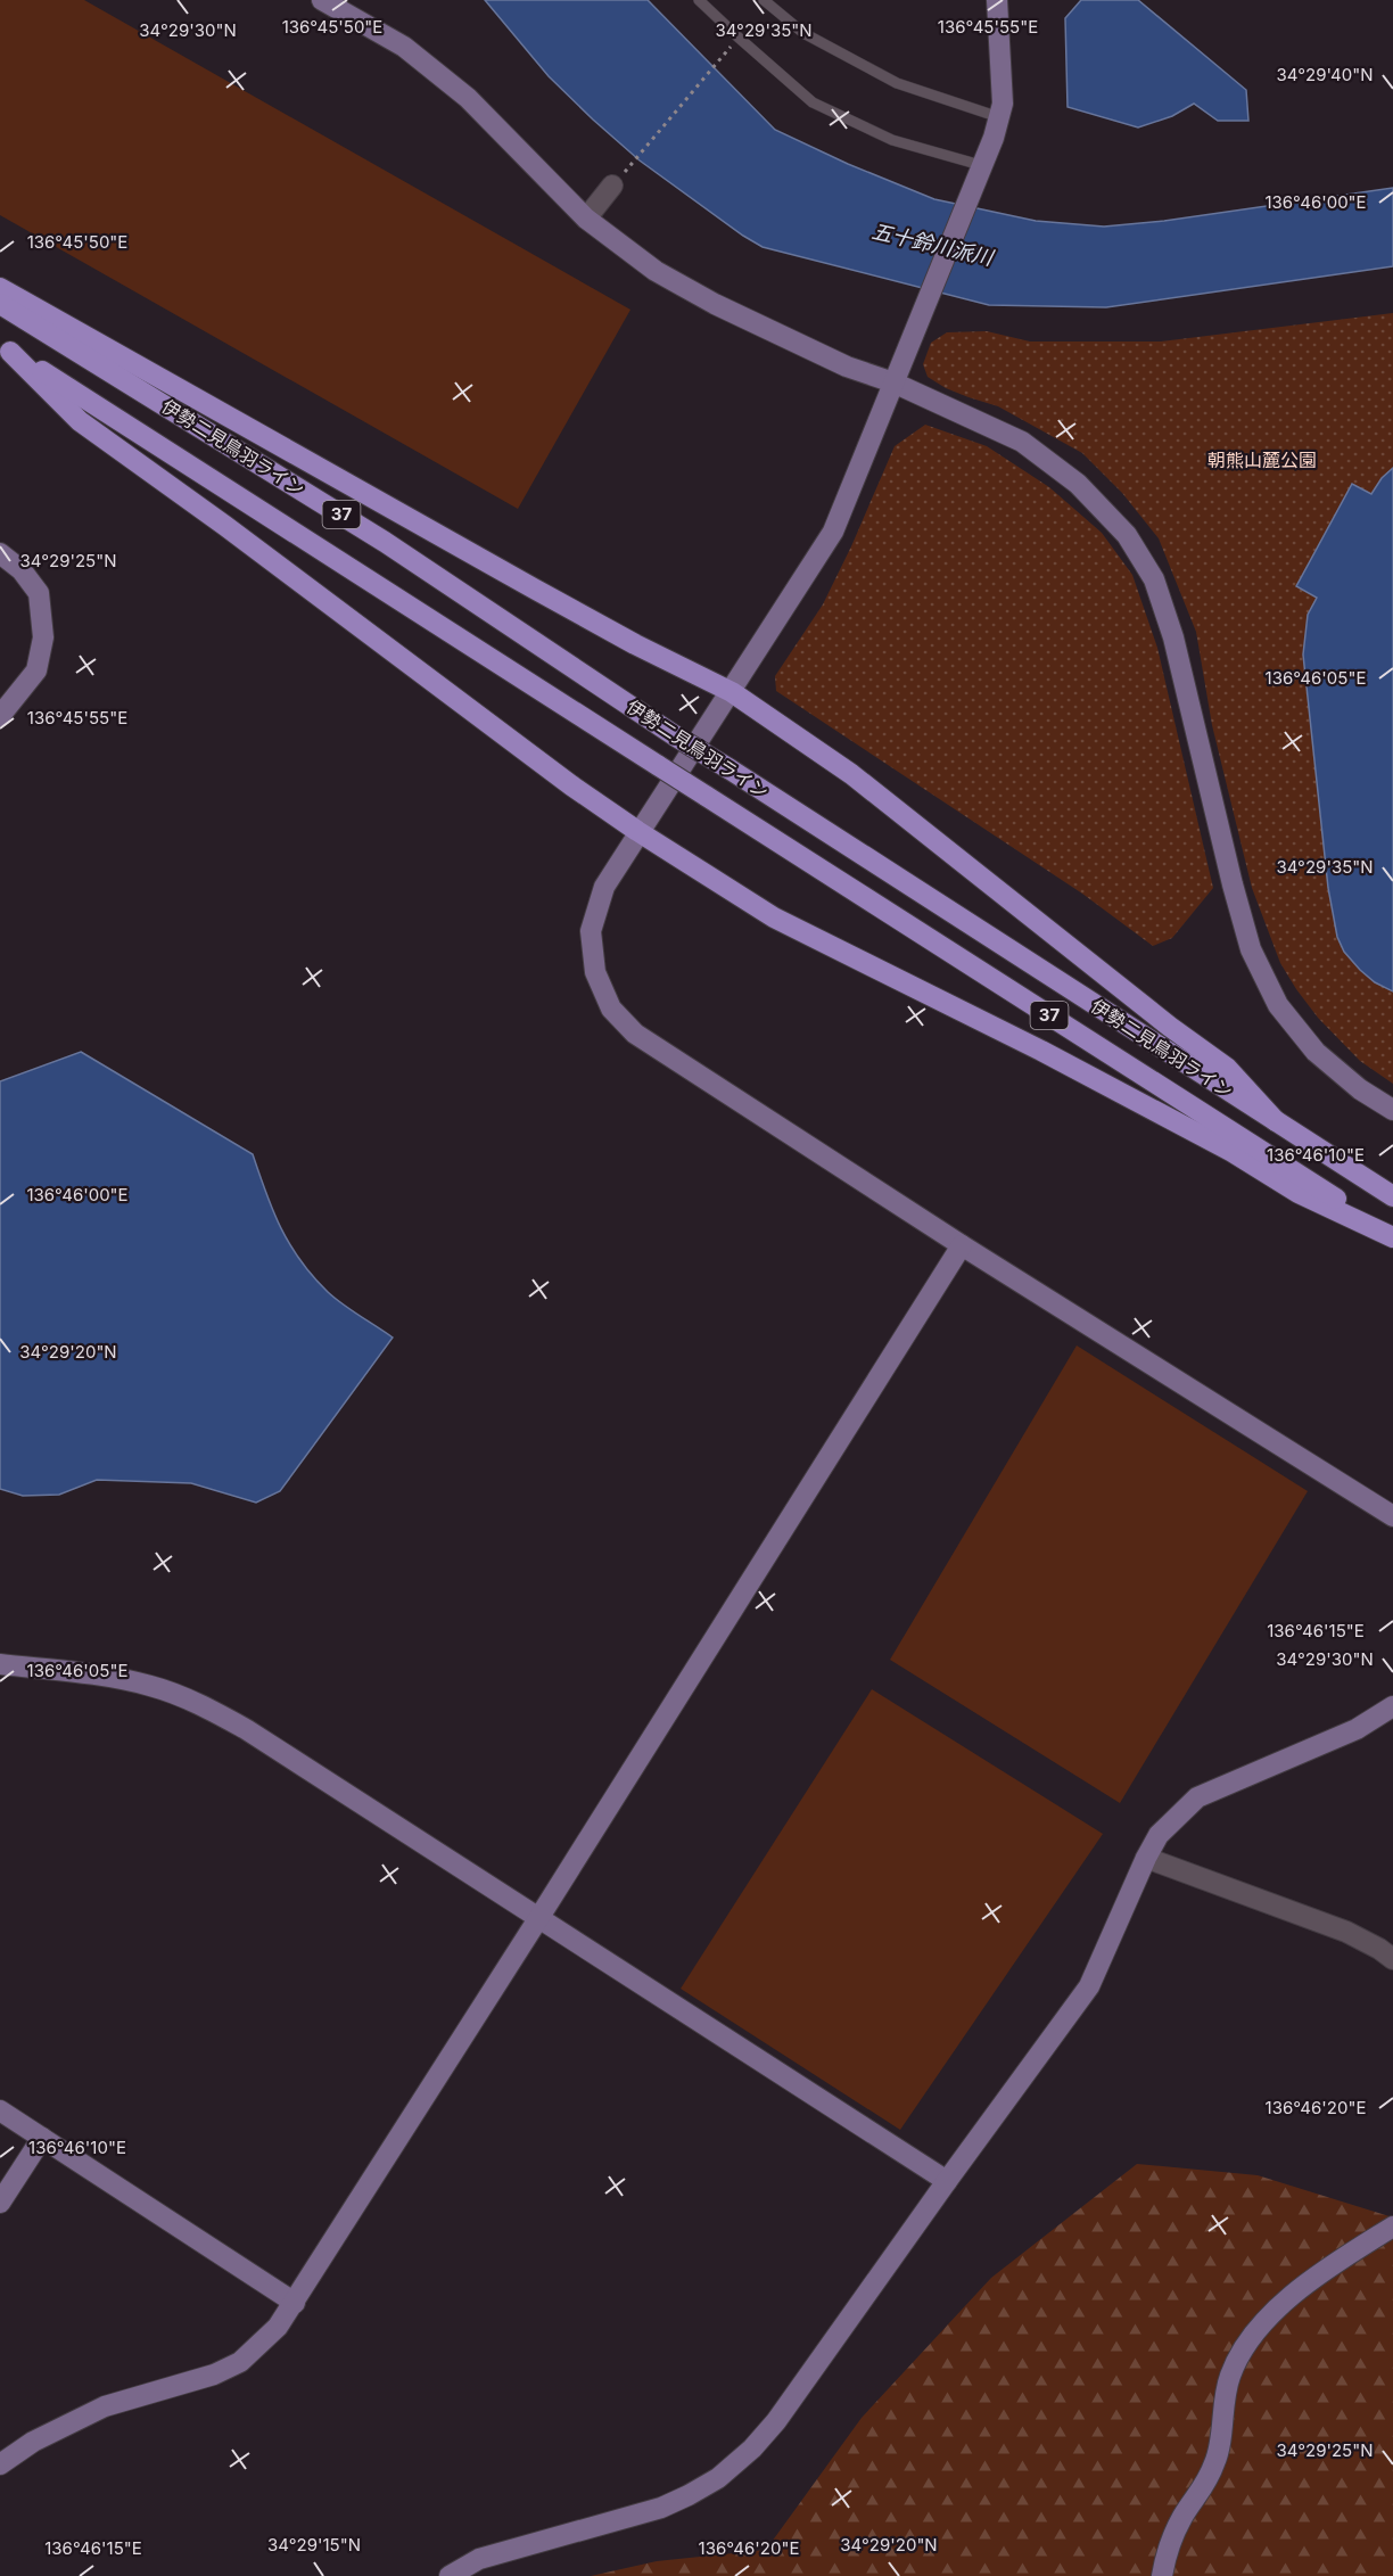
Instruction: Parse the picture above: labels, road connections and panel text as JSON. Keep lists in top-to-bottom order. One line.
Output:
{"streets":{"main road":["伊勢二見鳥羽ライン","37"]},"water":["五十鈴川派川"],"parks":["朝熊山麓公園"],"coordinates":["136°45'50\"E","136°45'55\"E","34°29'30\"N","34°29'35\"N","34°29'40\"N","136°46'00\"E","34°29'25\"N","136°46'05\"E","136°46'10\"E","34°29'20\"N","136°46'15\"E","136°46'20\"E","34°29'15\"N"]}
